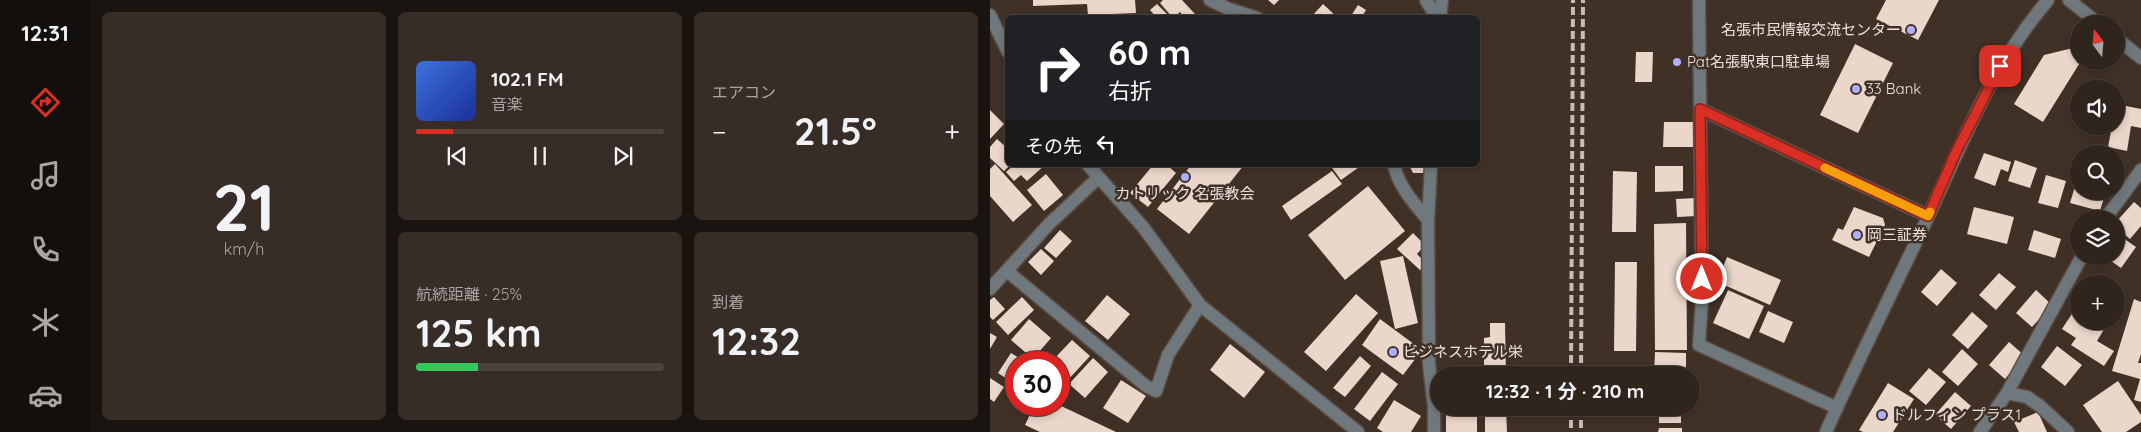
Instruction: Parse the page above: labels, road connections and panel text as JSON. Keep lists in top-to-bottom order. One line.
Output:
{"places":["名張市民情報交流センター","Pat名張駅東口駐車場","33 Bank","カトリック 名張教会","岡三証券","ビジネスホテル栄","ドルフィン プラス1"],"north":"top","page":{"tabs":"12:31","tile":[["21","km/h"],"エアコン",["航続距離 · 25%","125 km"],["到着","12:32"]],"map_buttons":"+","turn":["60 m","右折"],"song":["102.1 FM","音楽"],"heat":["−","21.5°","+"],"then":"その先","limit":"30","trip":"12:32 · 1 分 · 210 m"}}
